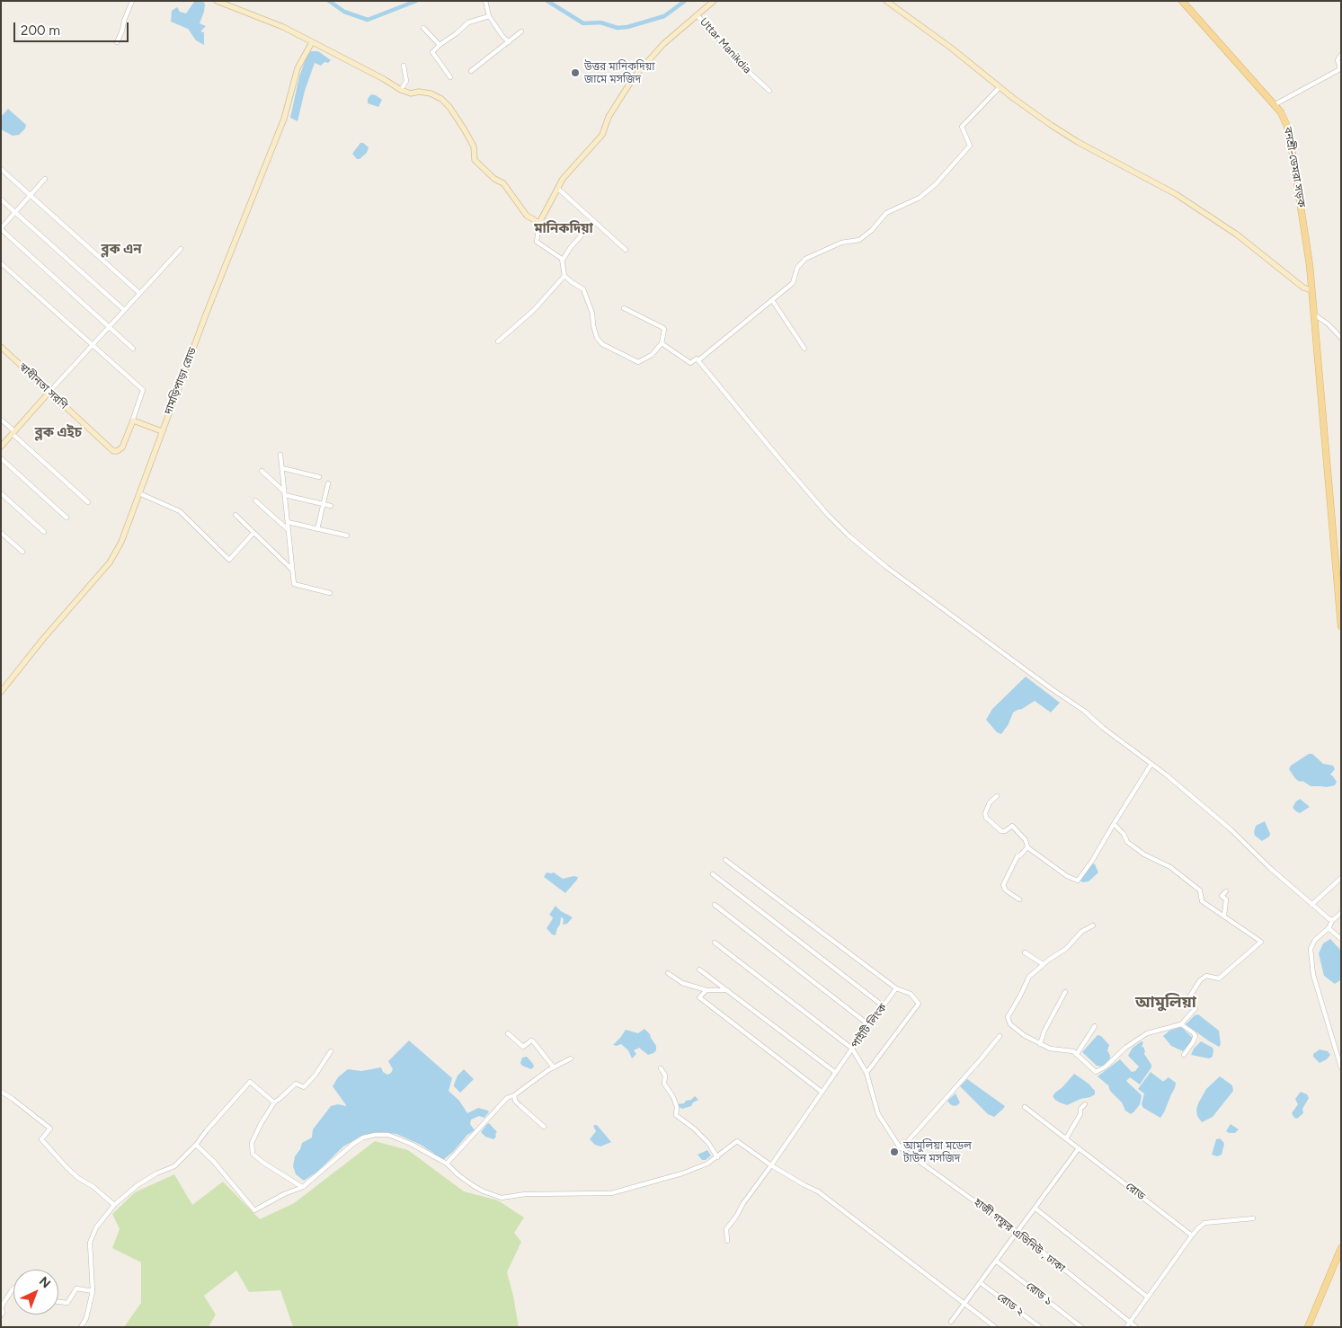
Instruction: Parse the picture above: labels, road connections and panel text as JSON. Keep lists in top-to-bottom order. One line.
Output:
{"streets":{"main road":["Uttar Manikdia","বনশ্রী-ডেমরা সড়ক","দামড়িপাড়া রোড","স্বাধীনতা সরণি"],"street":["পাইটি লিংক","রোড","হাজী গফুর এভিনিউ , ঢাকা","রোড ১","রোড ২"]},"districts":["মানিকদিয়া","ব্লক এন","ব্লক এইচ","আমুলিয়া"],"places":["উত্তর মানিকদিয়া জামে মসজিদ","আমুলিয়া মডেল টাউন মসজিদ"],"scale_bar":"200 m","north":"top right"}
